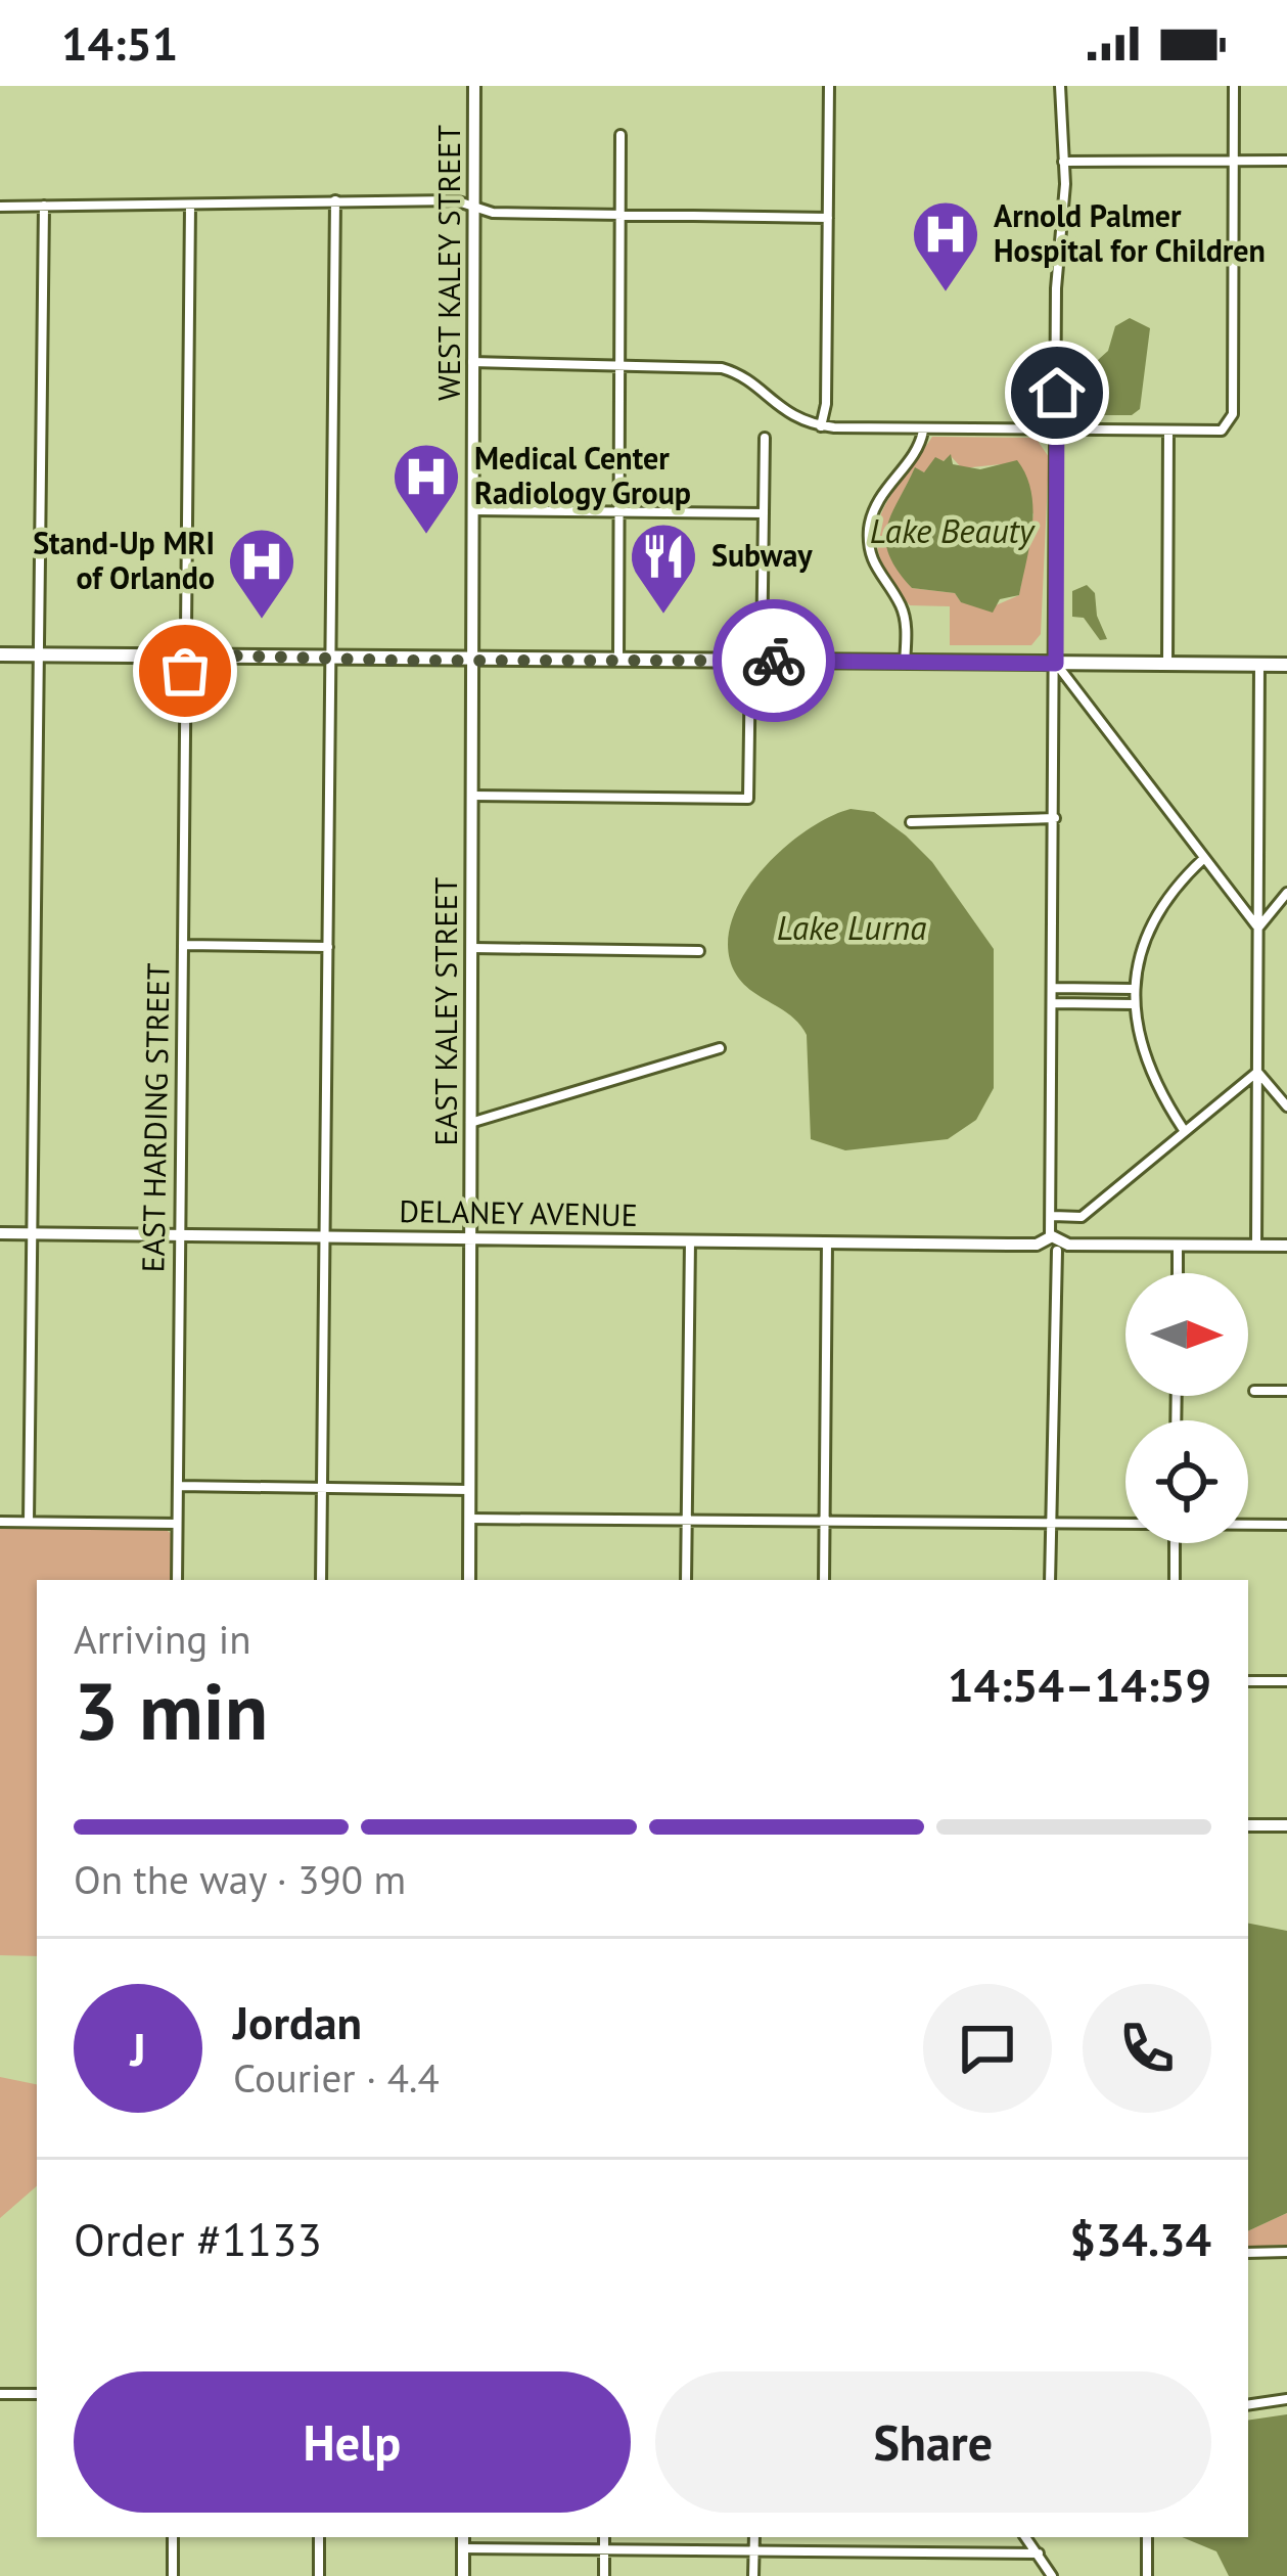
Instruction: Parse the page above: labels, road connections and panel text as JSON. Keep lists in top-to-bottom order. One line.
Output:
{"streets":{"street":["WEST KALEY STREET","EAST KALEY STREET","EAST HARDING STREET","DELANEY AVENUE"]},"crossings":[["WEST KALEY STREET","EAST KALEY STREET"],["EAST KALEY STREET","DELANEY AVENUE"],["EAST HARDING STREET","DELANEY AVENUE"]],"water":["Lake Beauty","Lake Lurna"],"places":{"hospital":["Arnold Palmer Hospital for Children","Medical Center Radiology Group","Stand-Up MRI of Orlando"],"restaurant":["Subway"]},"north":"right","page":{"status":"14:51","heading":["3 min","Arriving in","14:54–14:59"],"panel":["Jordan","Courier · 4.4","Order #1133","$34.34"],"bar":"On the way · 390 m","round":"J","buttons":["Help","Share"]}}
